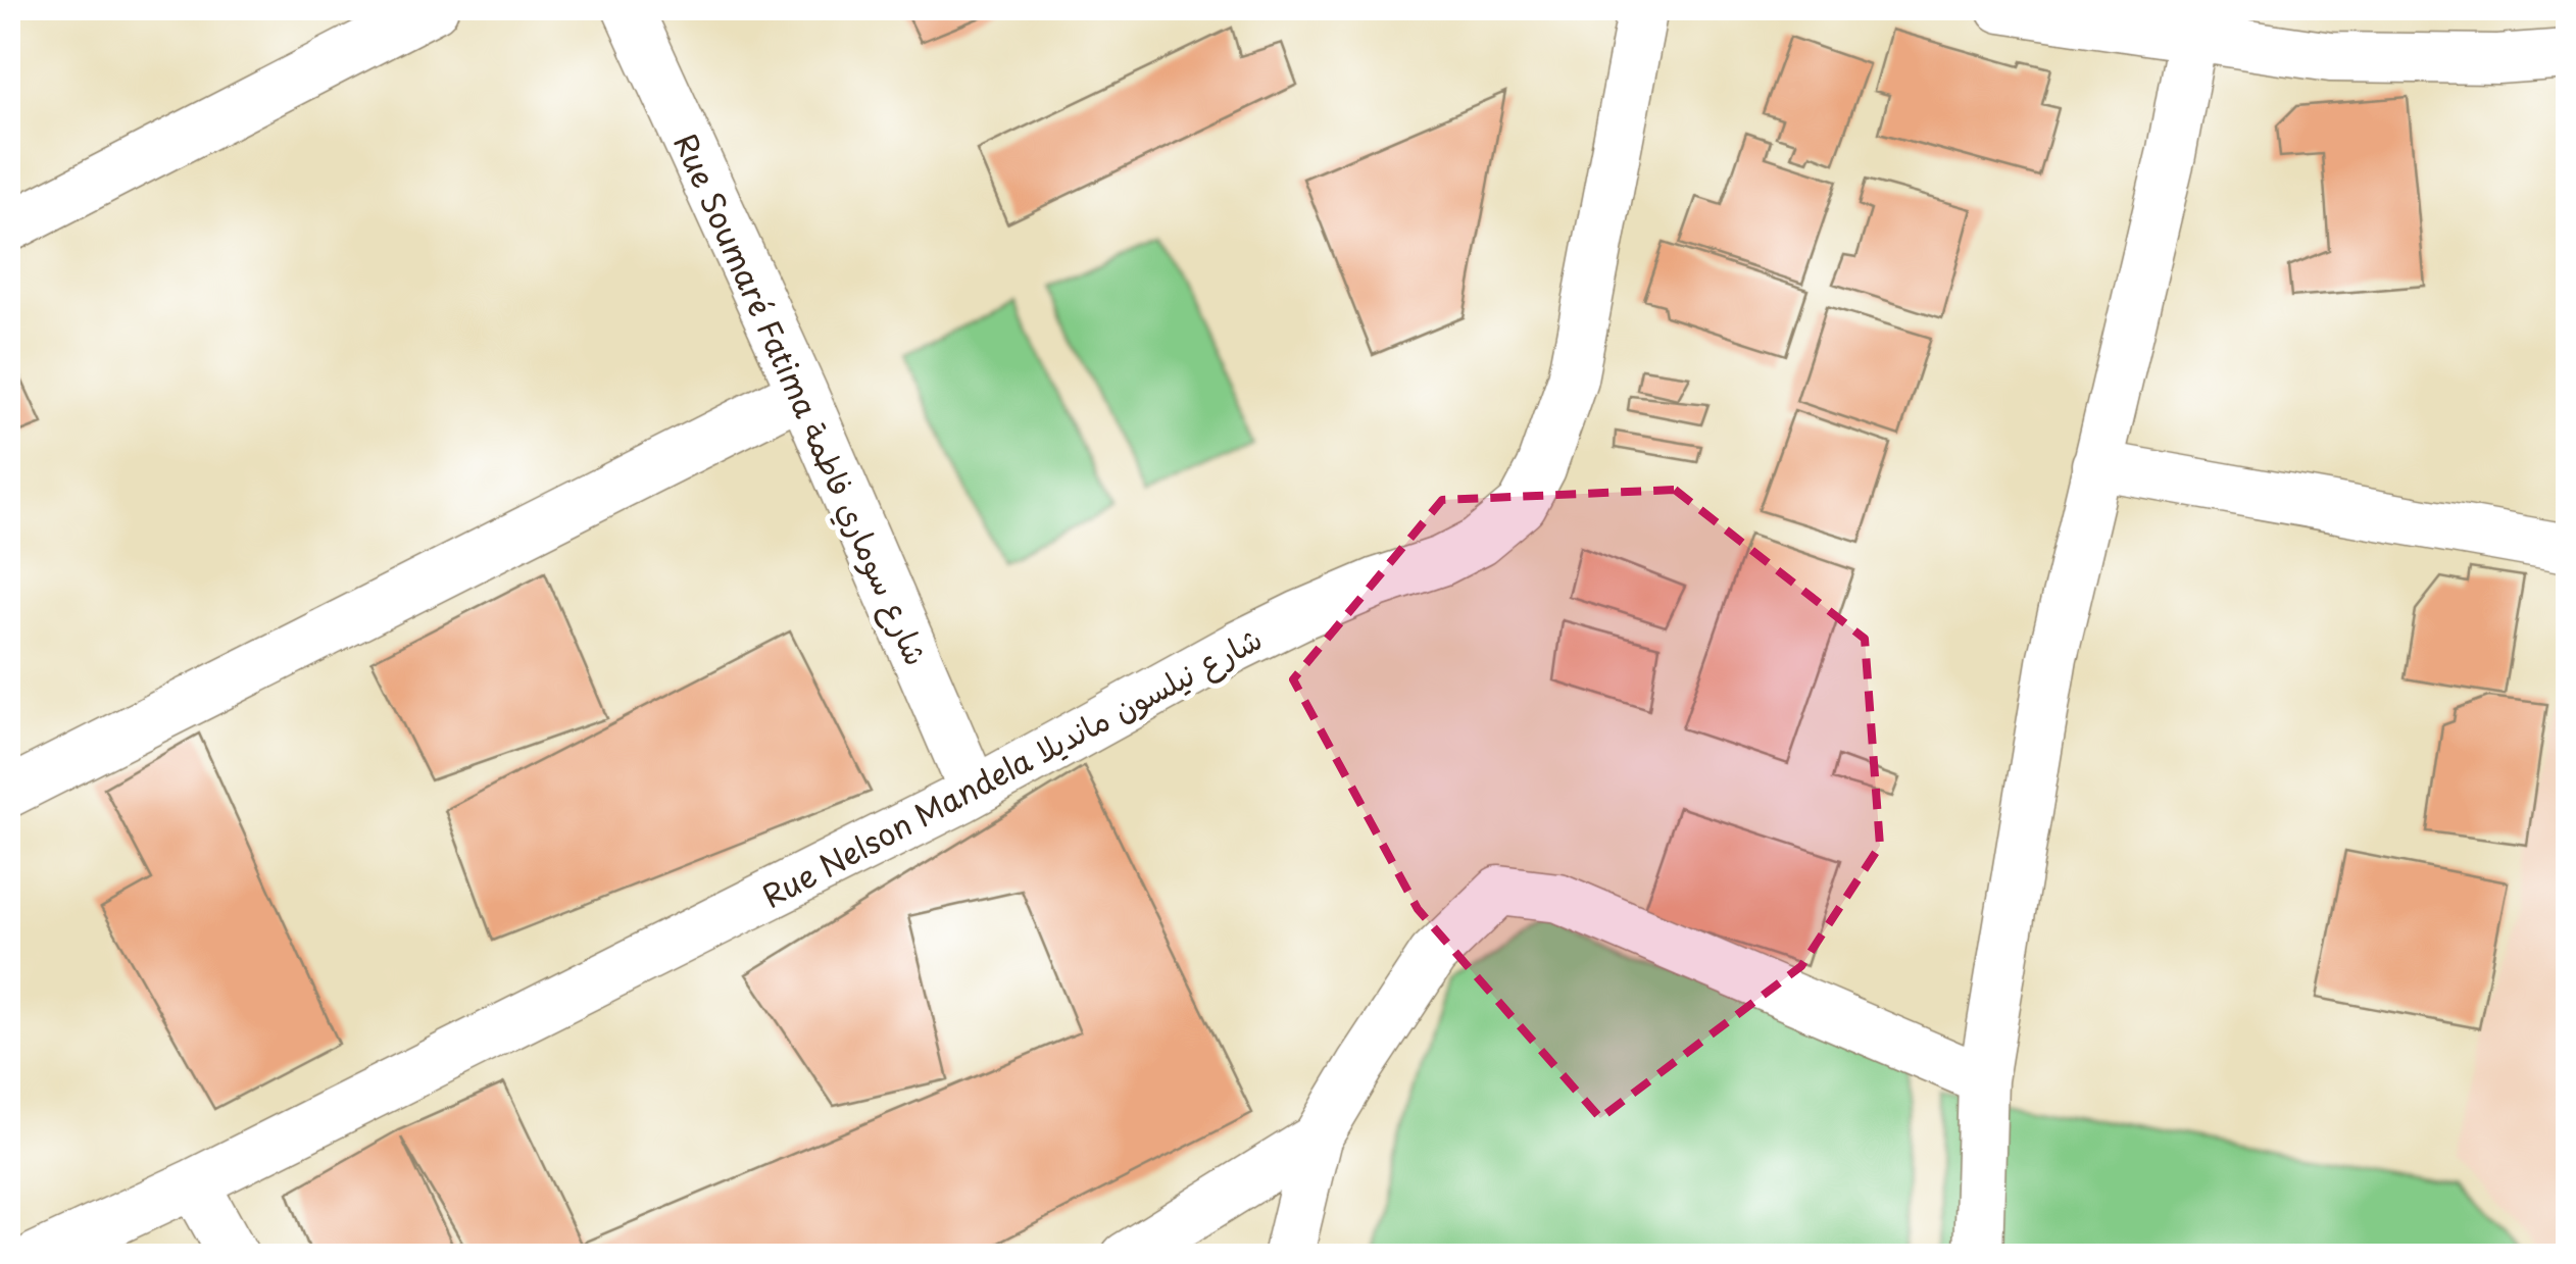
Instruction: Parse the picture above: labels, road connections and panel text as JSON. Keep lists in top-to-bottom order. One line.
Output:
{"streets":{"street":["Rue Soumaré Fatima شارع سوماري فاطمة","Rue Nelson Mandela شارع نيلسون مانديلا"]},"crossings":[["Rue Soumaré Fatima شارع سوماري فاطمة","Rue Nelson Mandela شارع نيلسون مانديلا"]]}
